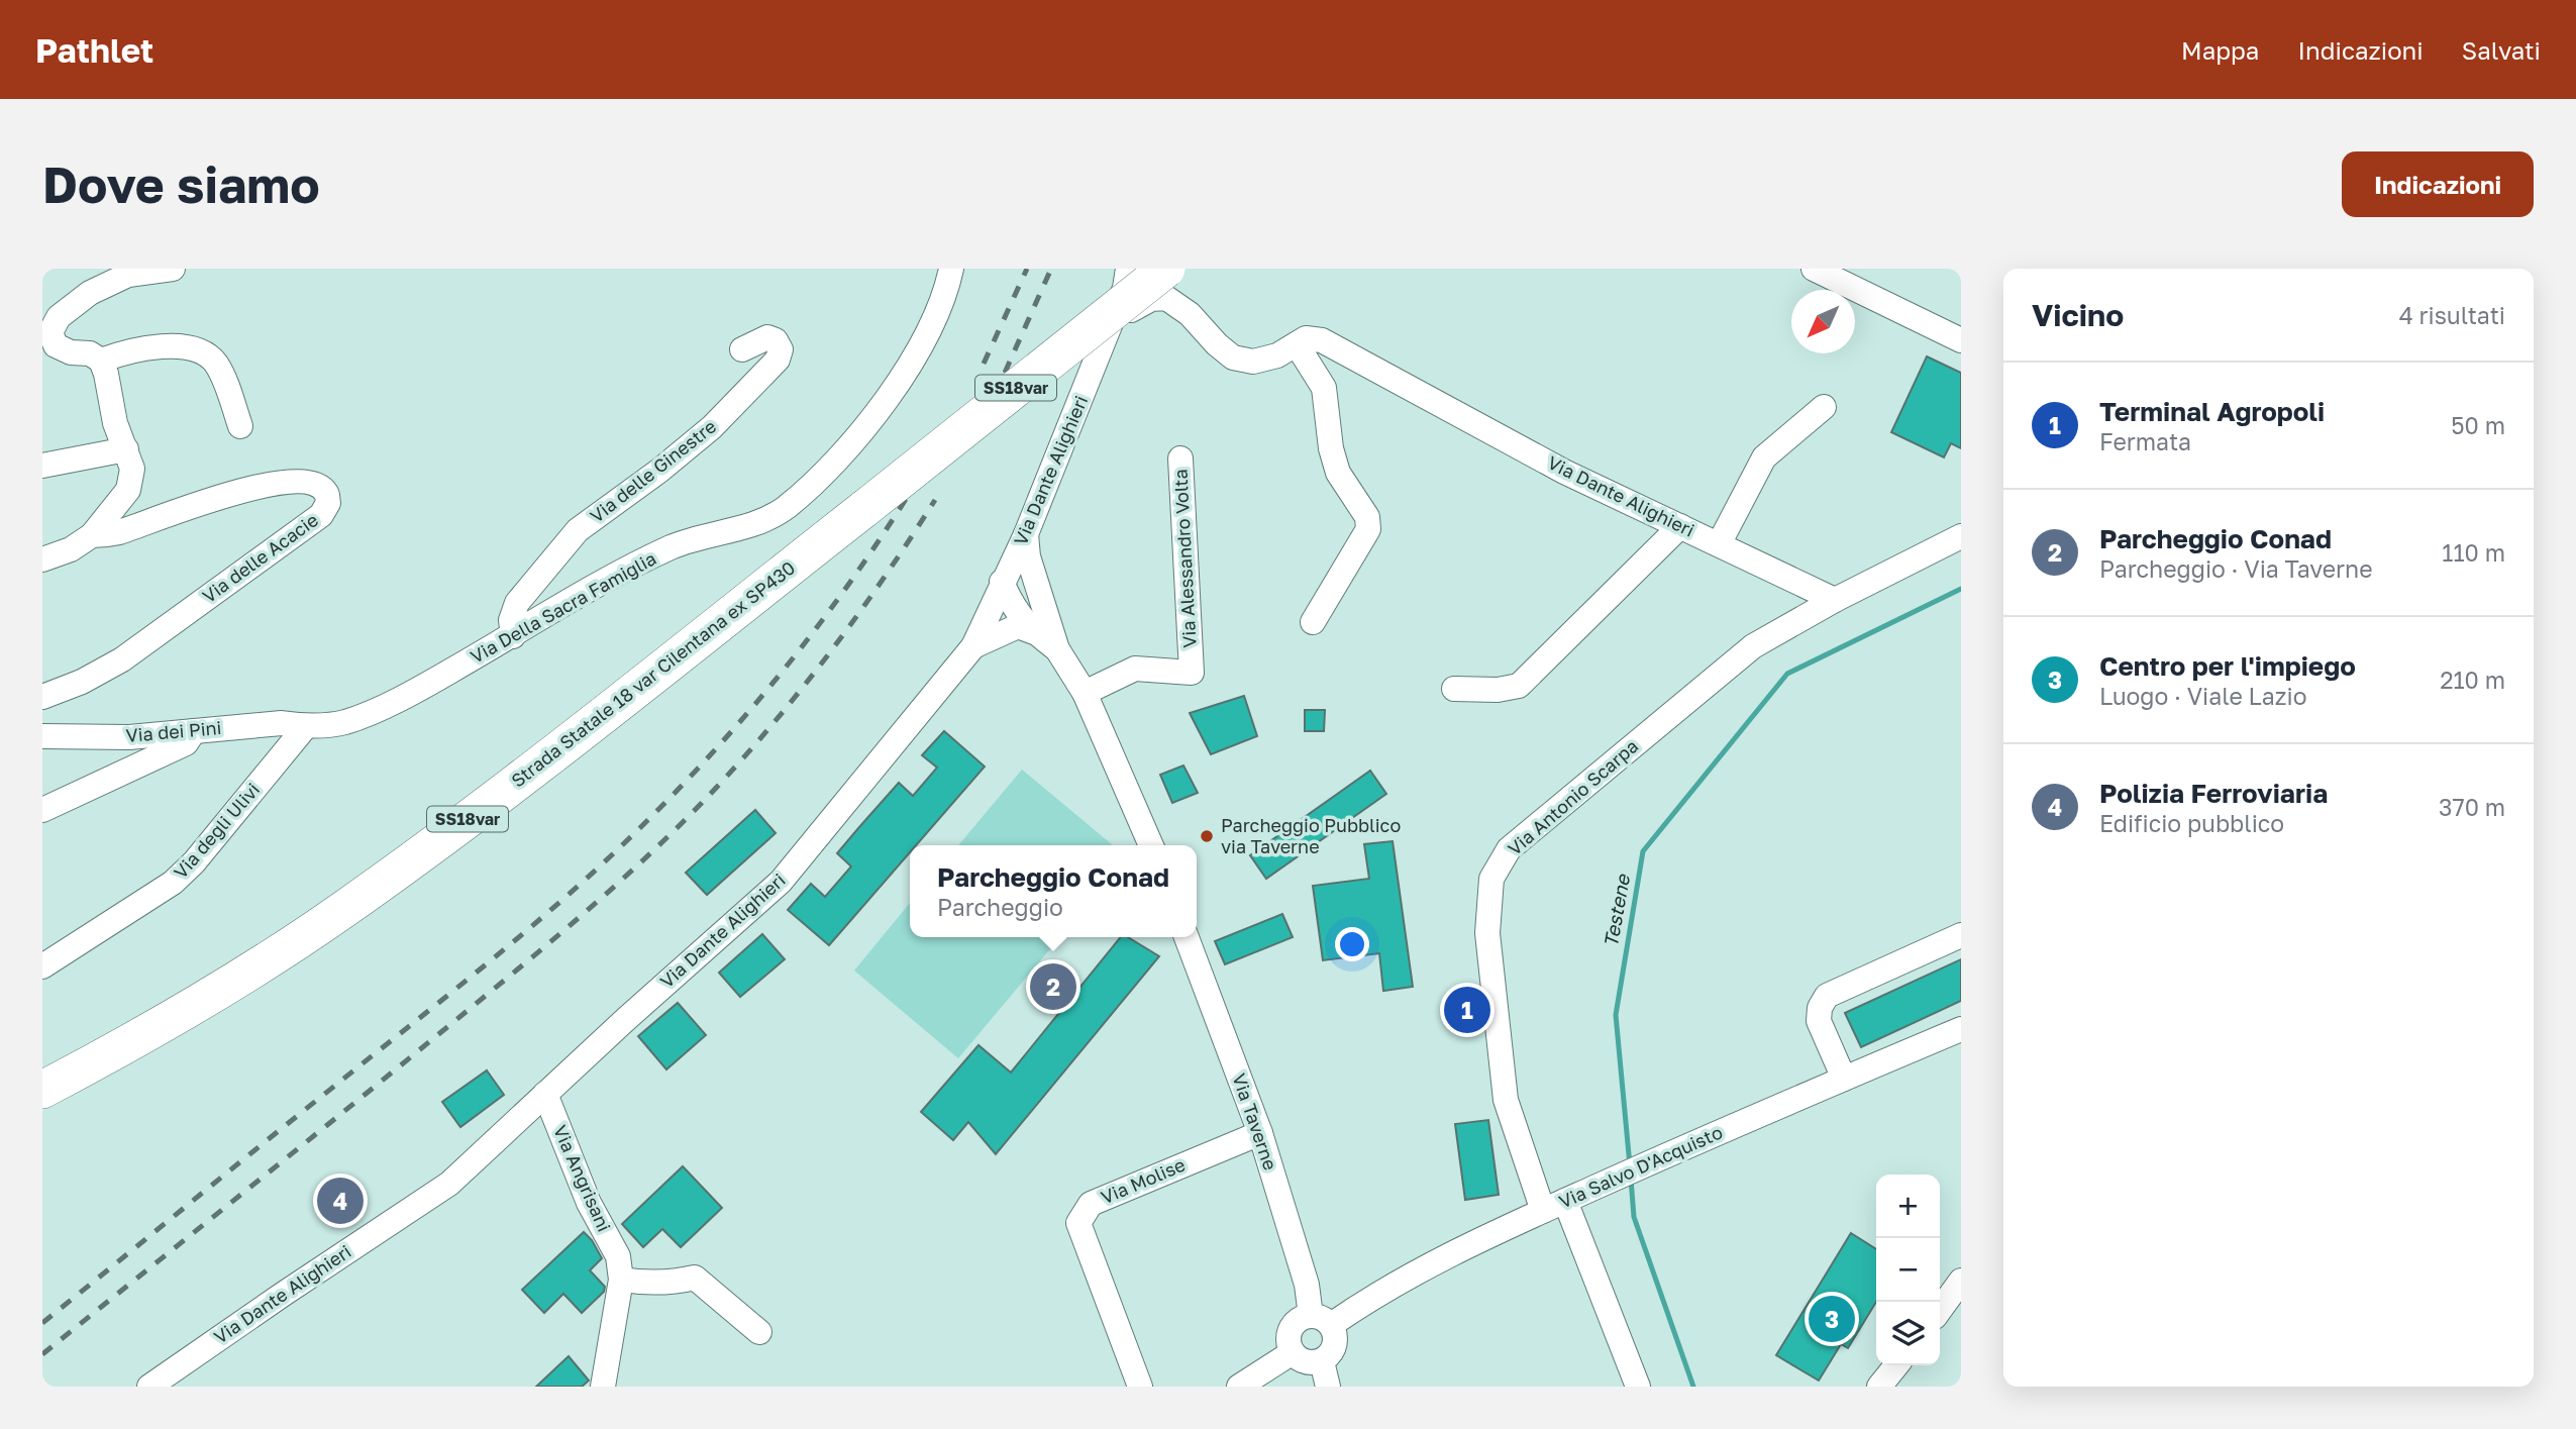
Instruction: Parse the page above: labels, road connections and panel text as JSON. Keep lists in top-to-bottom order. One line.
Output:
{"streets":{"highway":["SS18var","Strada Statale 18 var Cilentana ex SP430"],"street":["Via Dante Alighieri","Via delle Ginestre","Via delle Acacie","Via Alessandro Volta","Via Della Sacra Famiglia","Via dei Pini","Via Antonio Scarpa","Via degli Ulivi","Via Taverne","Via Salvo D'Acquisto","Via Angrisani","Via Molise"]},"crossings":[["Via Dante Alighieri","Via Angrisani"],["Via delle Ginestre","Via Della Sacra Famiglia"],["Via Della Sacra Famiglia","Via dei Pini"],["Via Della Sacra Famiglia","Via degli Ulivi"],["Via dei Pini","Via degli Ulivi"],["Via Antonio Scarpa","Via Salvo D'Acquisto"],["Via Taverne","Via Salvo D'Acquisto"],["Via Taverne","Via Molise"]],"water":["Testene"],"places":["Parcheggio Pubblico via Taverne"],"north":"bottom left","page":{"header":"Pathlet","nav":["Mappa","Indicazioni","Salvati"],"buttons":"Indicazioni","title":"Dove siamo","heading":["Vicino","4 risultati"],"list":[{"mark":"1","name":"Terminal Agropoli","note":"Fermata","value":"50 m"},{"mark":"2","name":"Parcheggio Conad","note":"Parcheggio · Via Taverne","value":"110 m"},{"mark":"3","name":"Centro per l'impiego","note":"Luogo · Viale Lazio","value":"210 m"},{"mark":"4","name":"Polizia Ferroviaria","note":"Edificio pubblico","value":"370 m"}],"popup":["Parcheggio Conad","Parcheggio"],"pins":["2","1","4","3"],"map_buttons":["+","−"]}}
